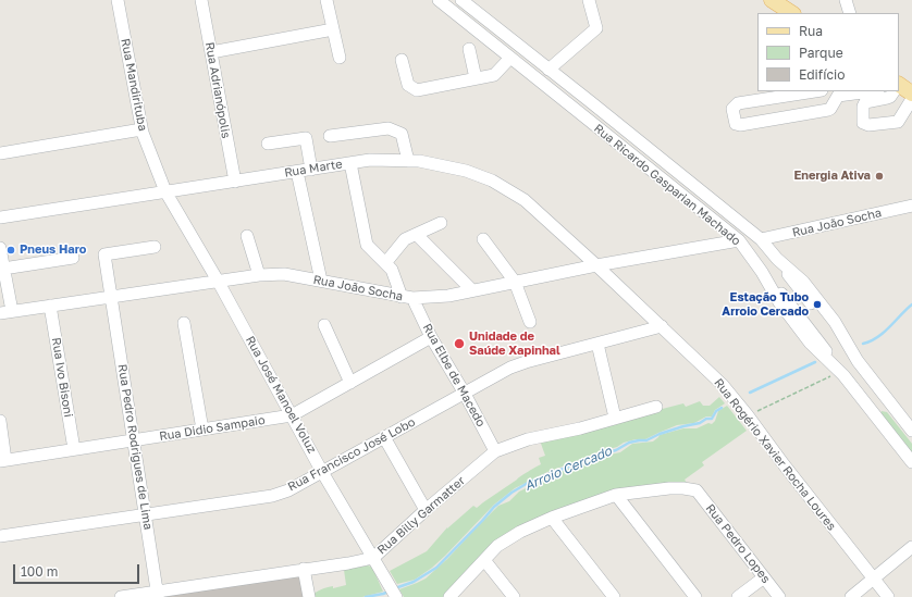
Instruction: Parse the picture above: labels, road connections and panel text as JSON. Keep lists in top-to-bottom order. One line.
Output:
{"streets":{"street":["Rua Mandirituba","Rua Adrianópolis","Rua Marte","Rua Ricardo Gasparian Machado","Rua João Socha","Rua Elbe de Macedo","Rua Ivo Bisoni","Rua José Manoel Voluz","Rua Didio Sampaio","Rua Pedro Rodrigues de Lima","Rua Francisco José Lobo","Rua Rogério Xavier Rocha Loures","Rua Billy Garmatter","Rua Pedro Lopes"]},"crossings":[["Rua Mandirituba","Rua Marte"],["Rua Mandirituba","Rua José Manoel Voluz"],["Rua Adrianópolis","Rua Marte"],["Rua Marte","Rua João Socha"],["Rua Marte","Rua Elbe de Macedo"],["Rua Marte","Rua José Manoel Voluz"],["Rua Marte","Rua Rogério Xavier Rocha Loures"],["Rua Ricardo Gasparian Machado","Rua João Socha"],["Rua João Socha","Rua Elbe de Macedo"],["Rua João Socha","Rua Ivo Bisoni"],["Rua João Socha","Rua José Manoel Voluz"],["Rua João Socha","Rua Pedro Rodrigues de Lima"],["Rua João Socha","Rua Rogério Xavier Rocha Loures"],["Rua Elbe de Macedo","Rua Didio Sampaio"],["Rua Elbe de Macedo","Rua Francisco José Lobo"],["Rua Elbe de Macedo","Rua Billy Garmatter"],["Rua Ivo Bisoni","Rua Didio Sampaio"],["Rua José Manoel Voluz","Rua Didio Sampaio"],["Rua José Manoel Voluz","Rua Francisco José Lobo"],["Rua José Manoel Voluz","Rua Billy Garmatter"],["Rua Didio Sampaio","Rua Pedro Rodrigues de Lima"],["Rua Pedro Rodrigues de Lima","Rua Francisco José Lobo"],["Rua Pedro Rodrigues de Lima","Rua Billy Garmatter"],["Rua Francisco José Lobo","Rua Rogério Xavier Rocha Loures"]],"water":["Arroio Cercado"],"places":["Energia Ativa","Pneus Haro","Estação Tubo Arroio Cercado","Unidade de Saúde Xapinhal"],"legend":["Rua","Parque","Edifício"],"scale_bar":"100 m"}
